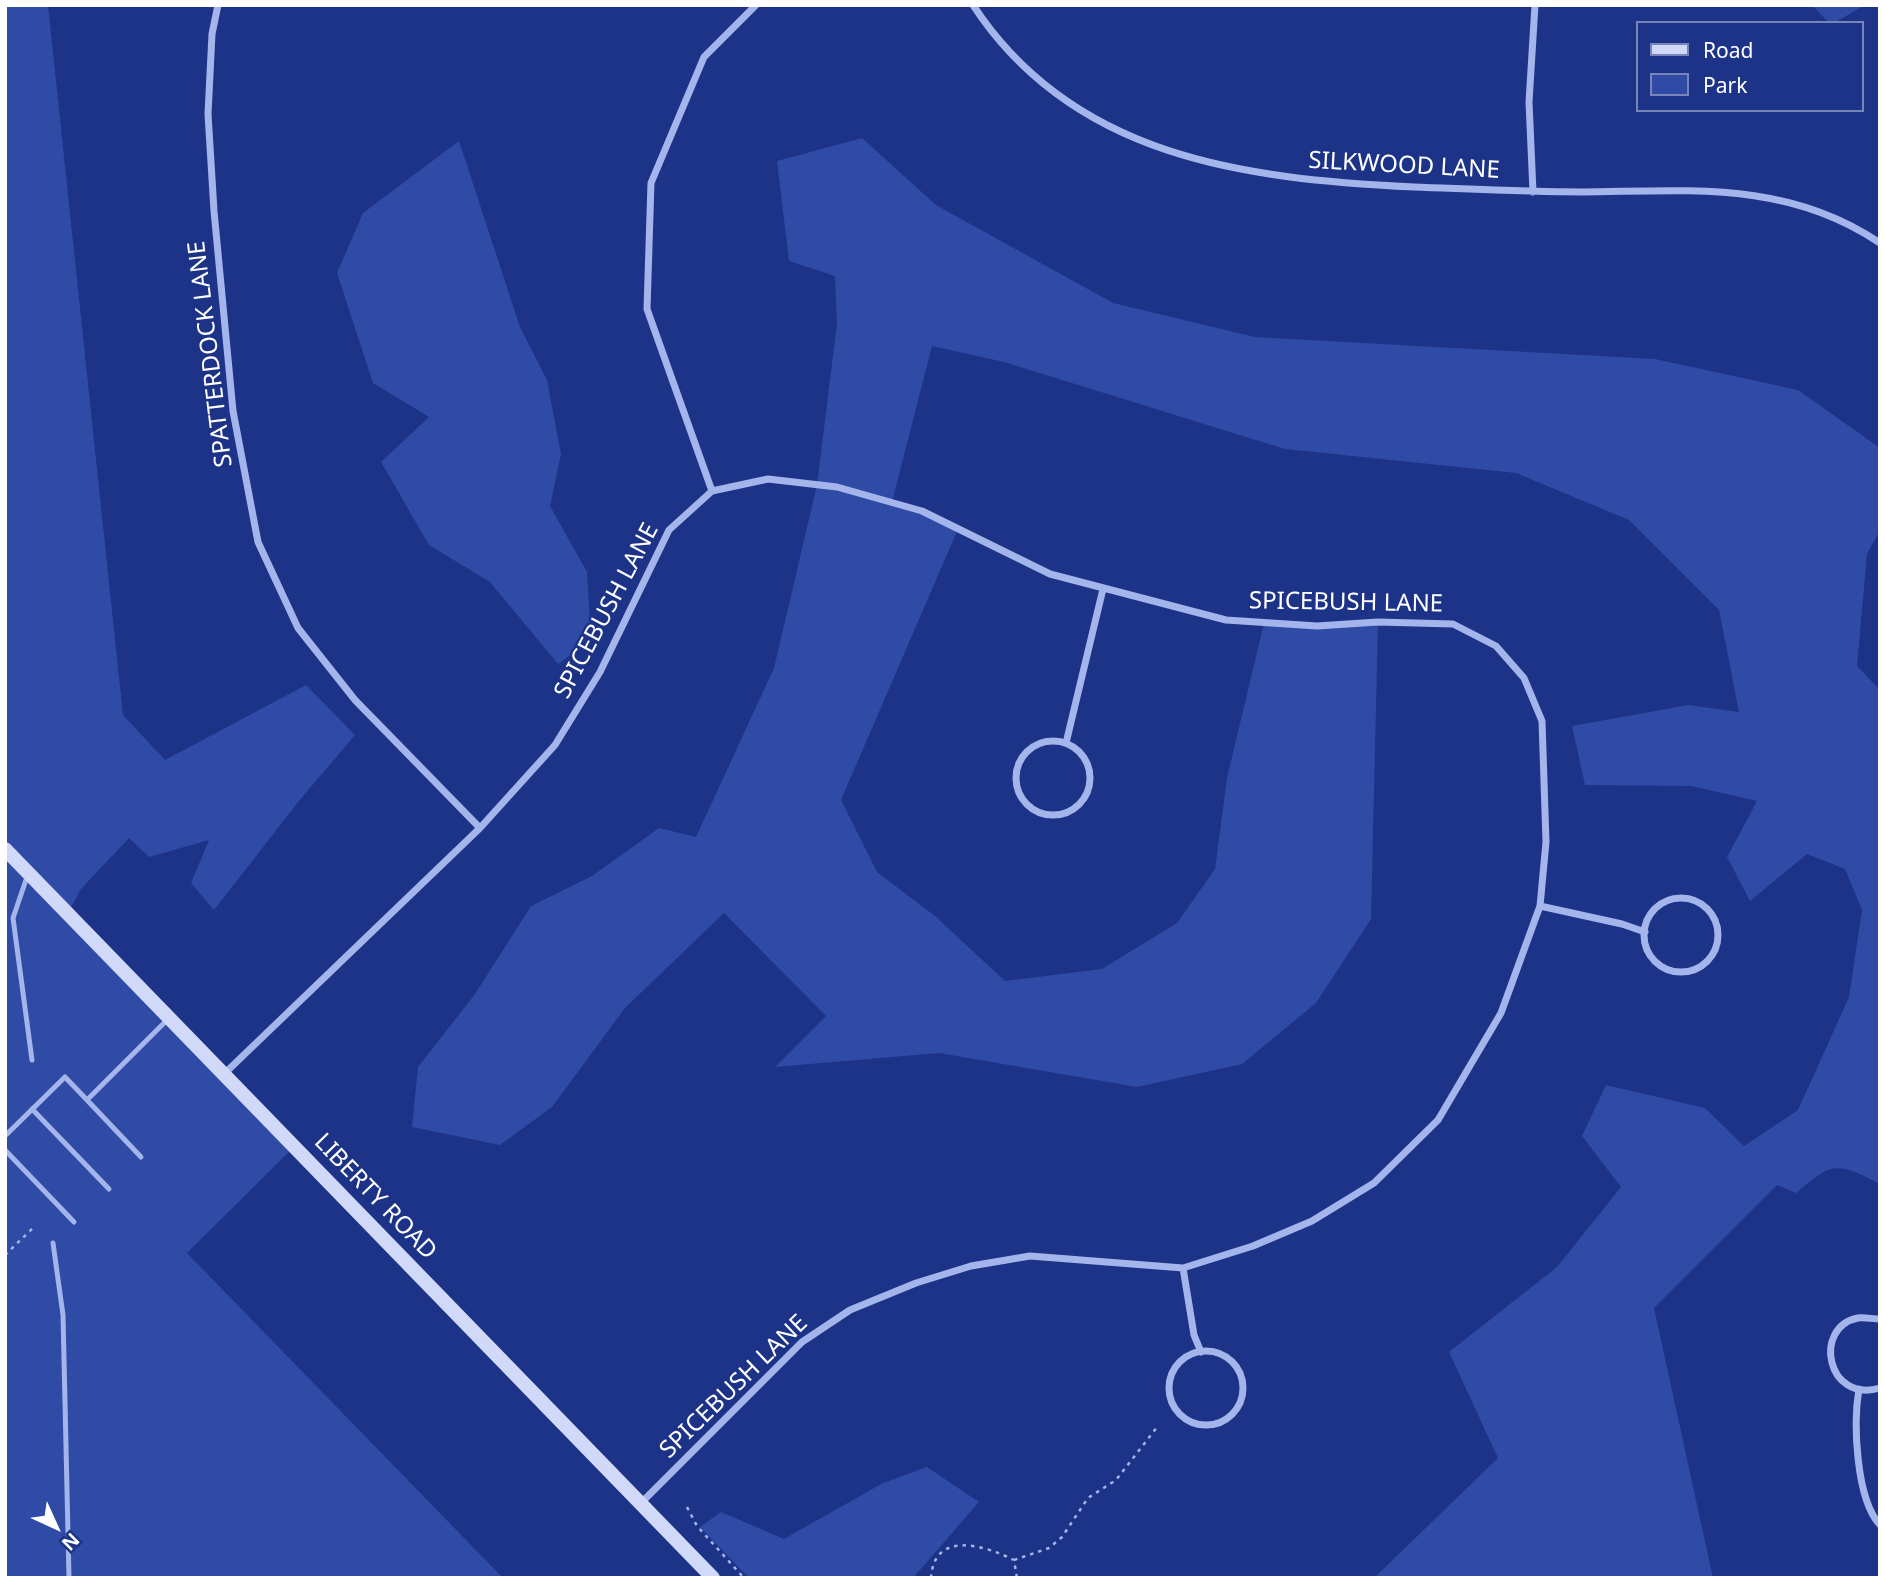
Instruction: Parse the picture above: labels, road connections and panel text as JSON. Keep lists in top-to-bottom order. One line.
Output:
{"streets":{"street":["SILKWOOD LANE","SPATTERDOCK LANE","SPICEBUSH LANE","LIBERTY ROAD"]},"crossings":[["SPATTERDOCK LANE","SPICEBUSH LANE"],["SPICEBUSH LANE","LIBERTY ROAD"]],"legend":["Road","Park"],"north":"bottom right"}
